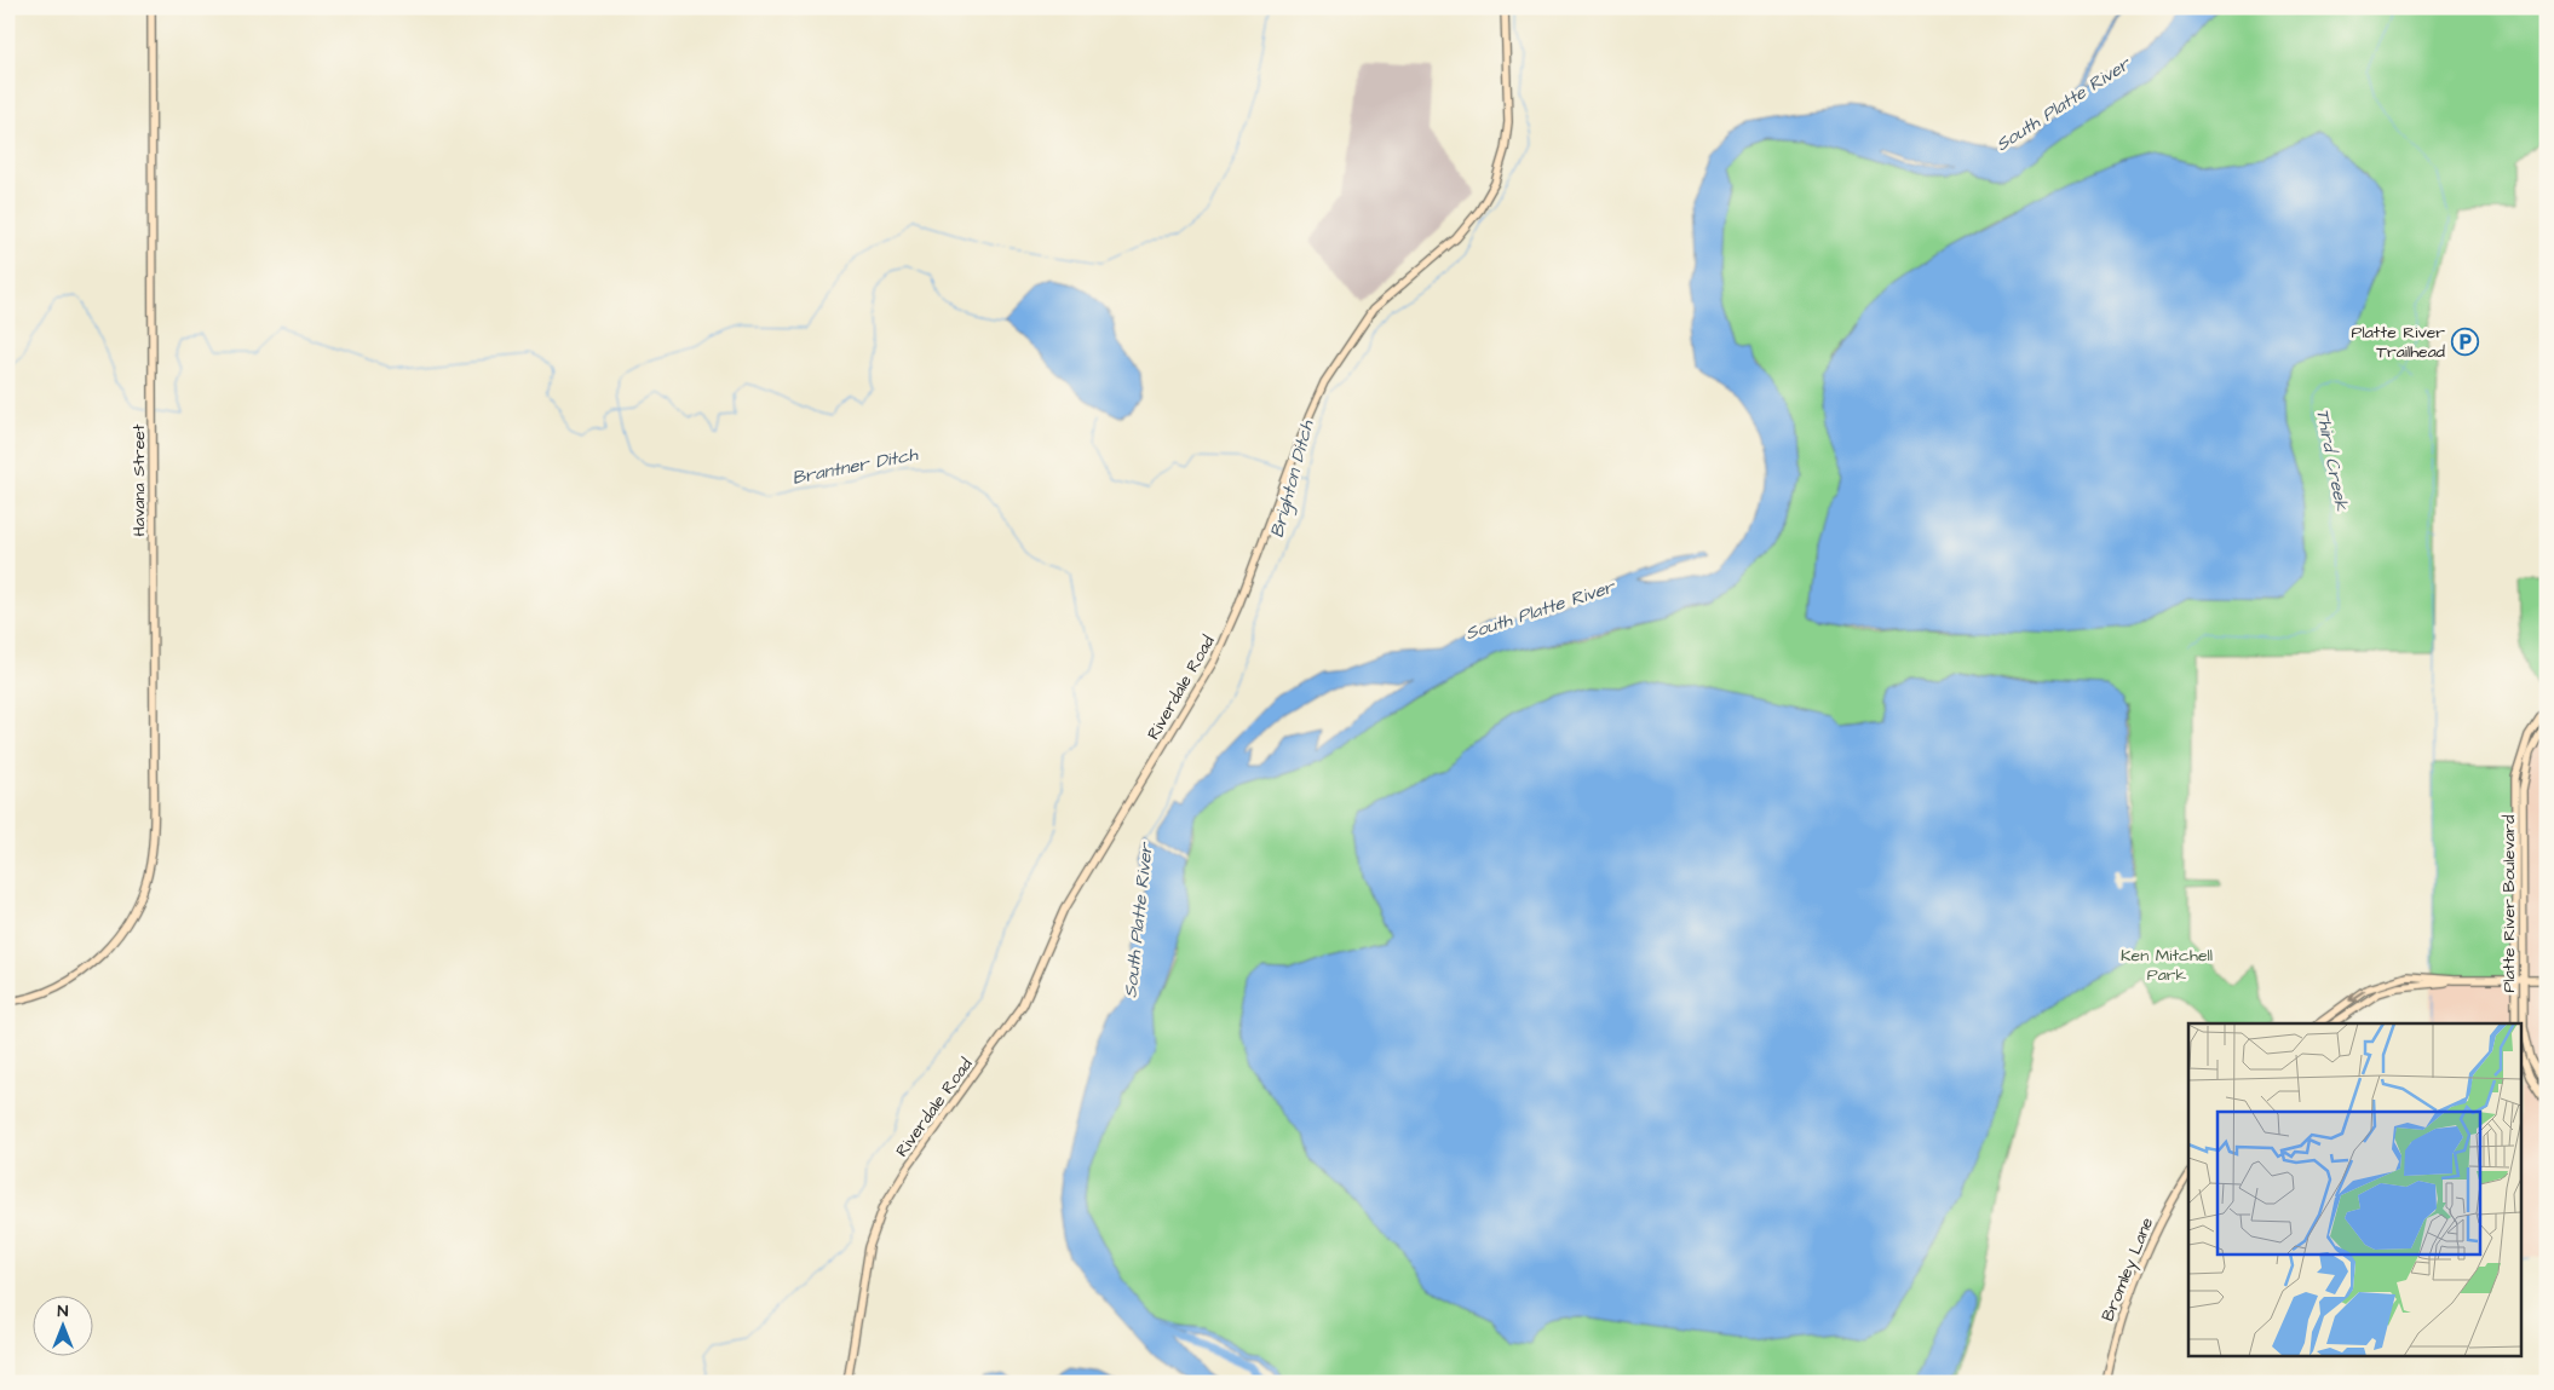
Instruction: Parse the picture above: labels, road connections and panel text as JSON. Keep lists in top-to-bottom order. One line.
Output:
{"streets":{"street":["Havana Street","Riverdale Road","Platte River Boulevard","Bromley Lane"]},"water":["South Platte River","Third Creek","Brantner Ditch","Brighton Ditch"],"parks":["Ken Mitchell Park"],"places":{"parking":["Platte River Trailhead"]},"north":"top"}
